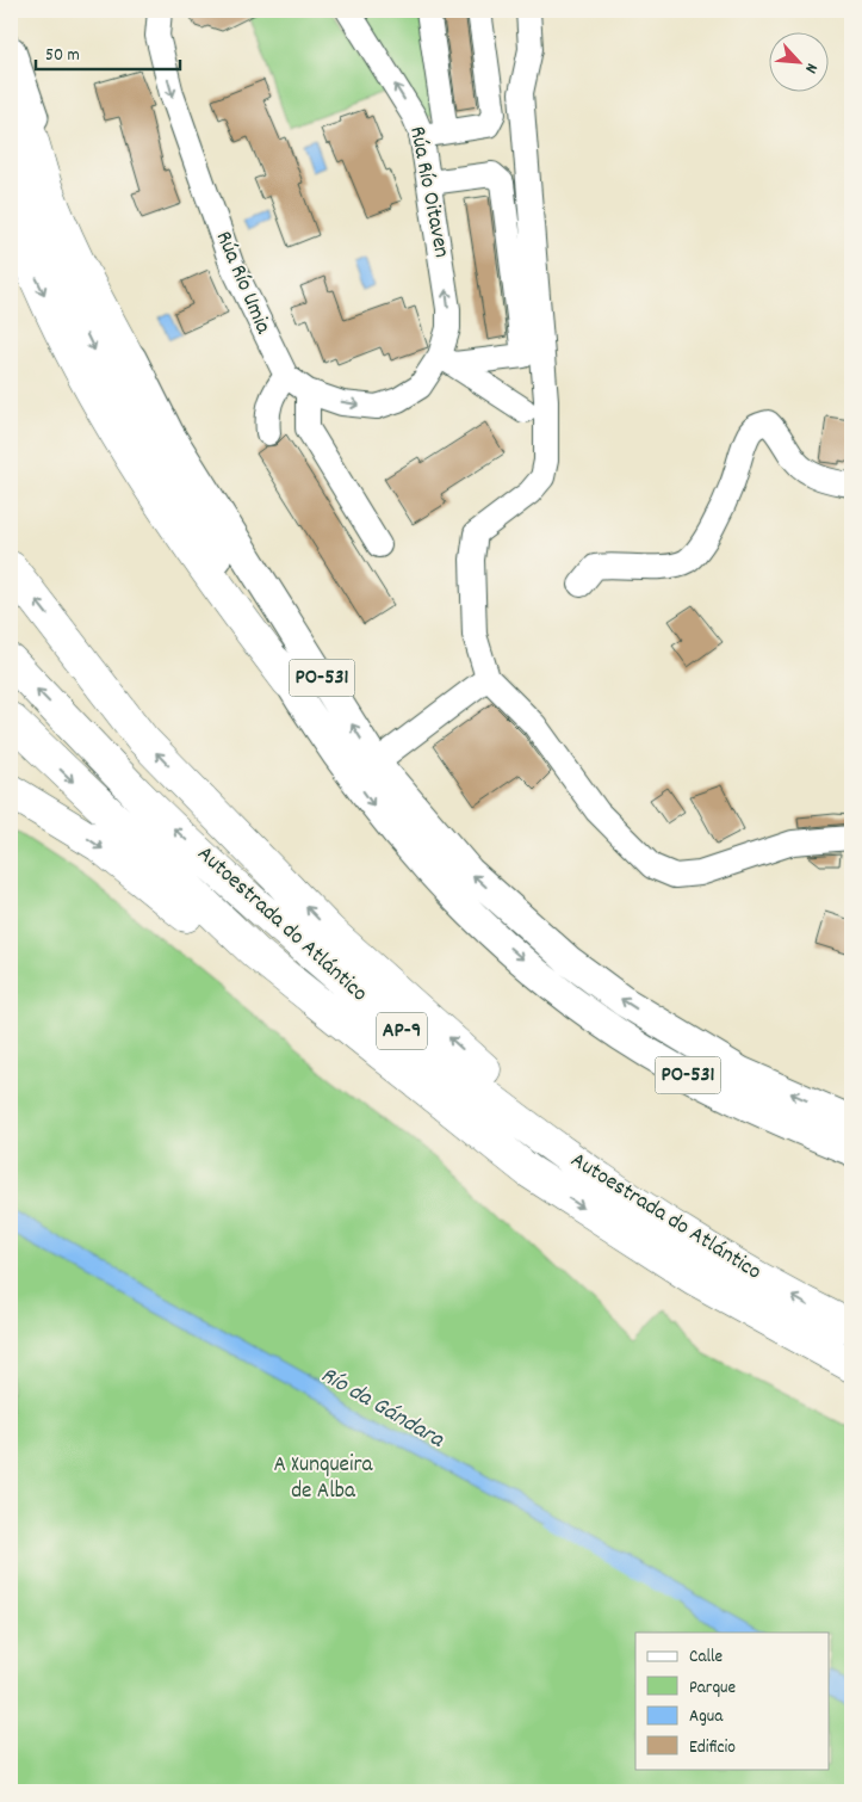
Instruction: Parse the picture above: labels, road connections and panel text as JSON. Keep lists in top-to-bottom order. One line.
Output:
{"streets":{"highway":["Autoestrada do Atlántico","AP-9"],"main road":["PO-531"],"street":["Rúa Río Oitaven","Rúa Río Umia"]},"crossings":[["Rúa Río Oitaven","Rúa Río Umia"]],"water":["Río da Gándara"],"parks":["A Xunqueira de Alba"],"legend":["Calle","Parque","Agua","Edificio"],"scale_bar":"50 m","north":"bottom right"}
